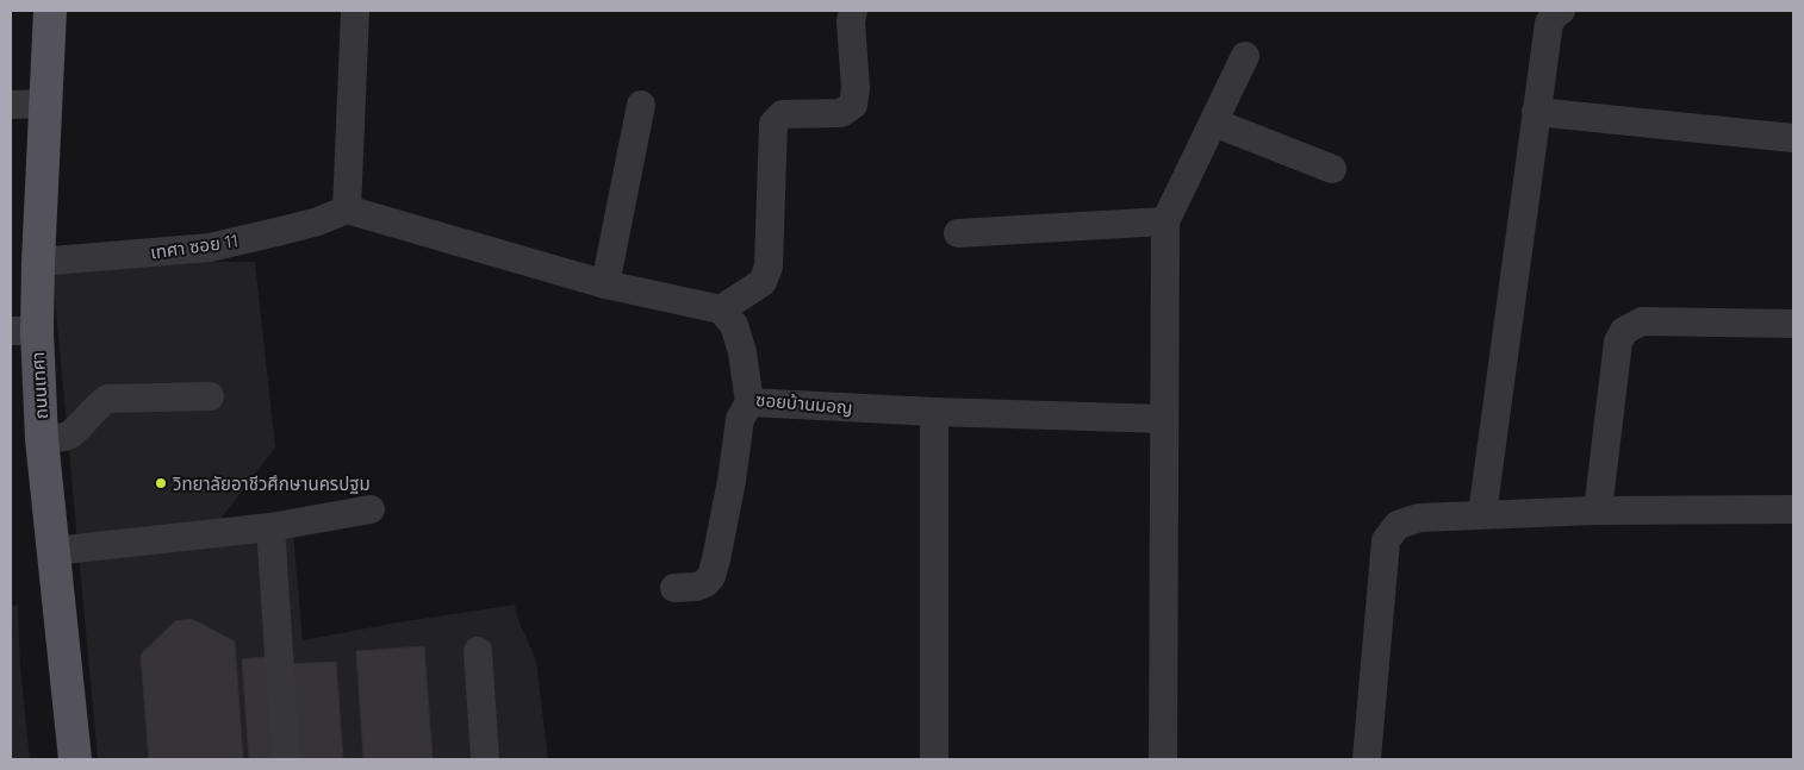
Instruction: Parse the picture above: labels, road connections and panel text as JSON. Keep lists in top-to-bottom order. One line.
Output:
{"streets":{"main road":["ถนนเทศา"],"street":["เทศา ซอย 11","ซอยบ้านมอญ"]},"crossings":[["เทศา ซอย 11","ถนนเทศา"]],"places":["วิทยาลัยอาชีวศึกษานครปฐม"]}
